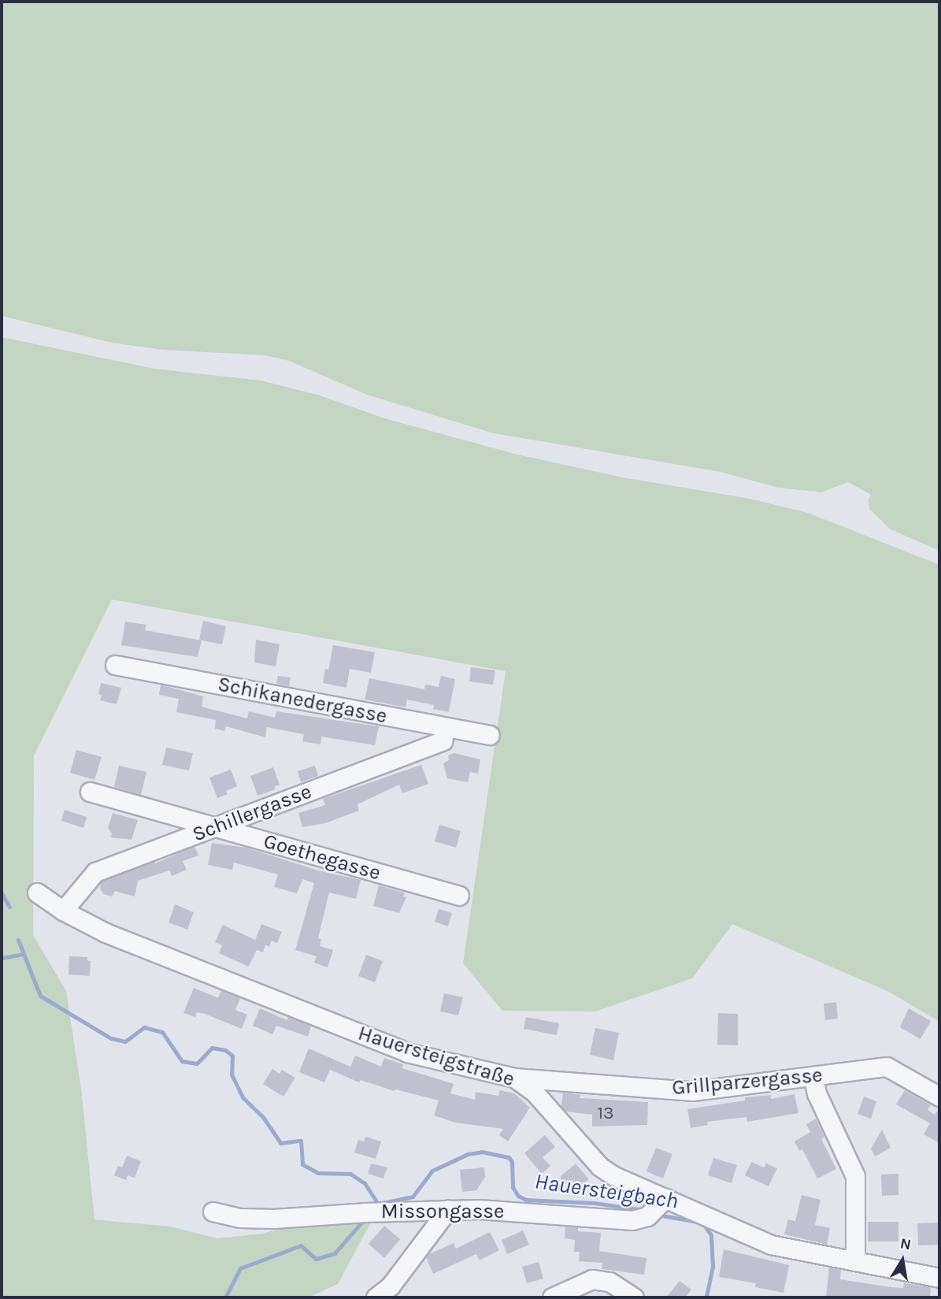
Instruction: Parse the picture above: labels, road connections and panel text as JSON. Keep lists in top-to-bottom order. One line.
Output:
{"streets":{"street":["Schikanedergasse","Schillergasse","Goethegasse","Hauersteigstraße","Grillparzergasse","Missongasse"]},"crossings":[["Schikanedergasse","Schillergasse"],["Schillergasse","Goethegasse"],["Schillergasse","Hauersteigstraße"],["Hauersteigstraße","Grillparzergasse"],["Hauersteigstraße","Missongasse"]],"water":["Hauersteigbach"],"house_numbers":["13"],"north":"top"}
